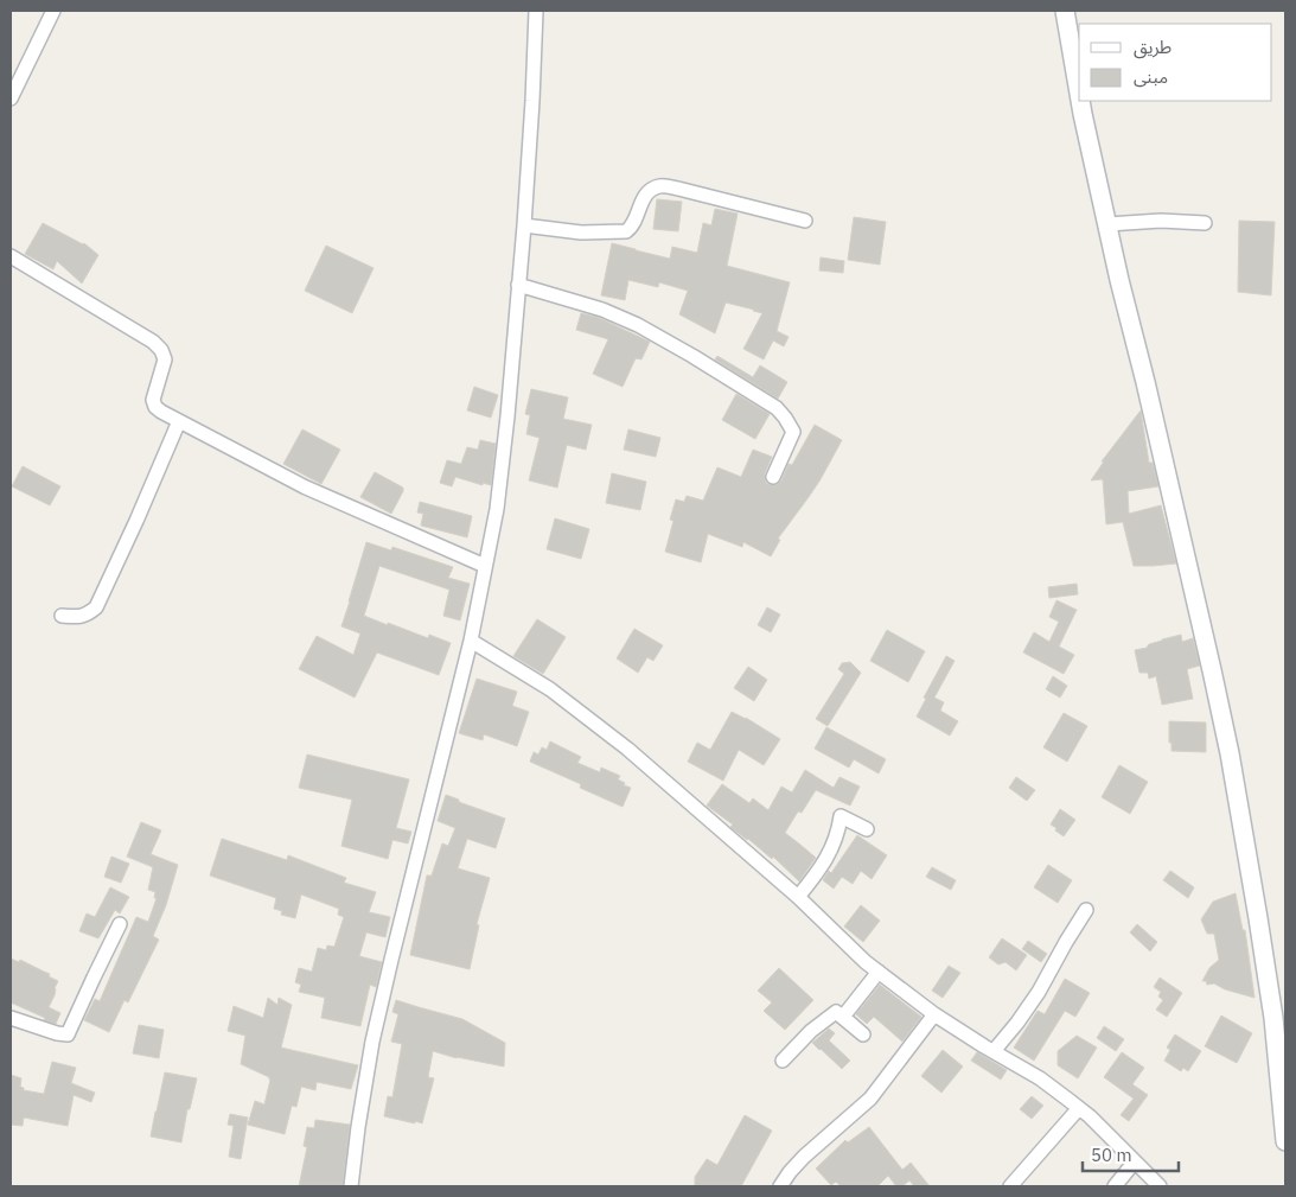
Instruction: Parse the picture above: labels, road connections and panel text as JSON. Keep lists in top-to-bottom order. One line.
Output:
{"legend":["طريق","مبنى"],"scale_bar":"50 m"}
